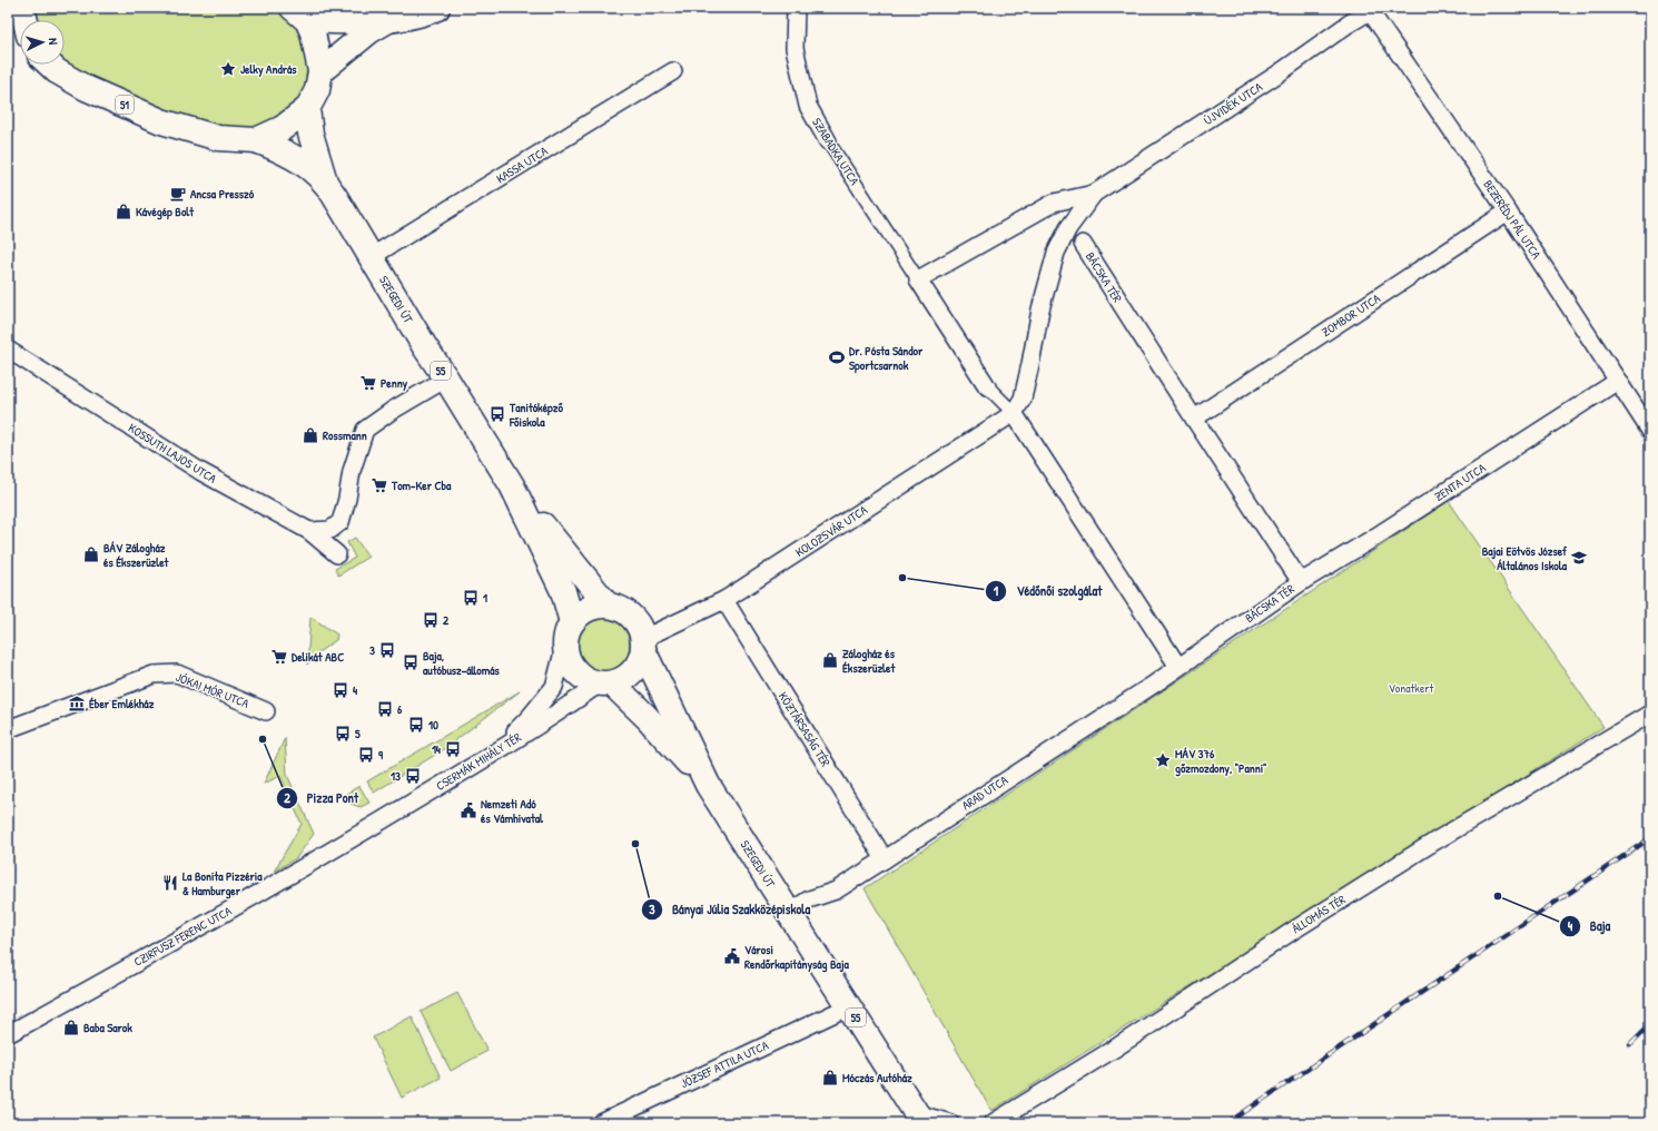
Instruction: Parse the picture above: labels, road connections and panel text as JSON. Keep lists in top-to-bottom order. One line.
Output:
{"streets":{"main road":["51","SZEGEDI ÚT","55"],"street":["ÚJVIDÉK UTCA","SZABADKA UTCA","KASSA UTCA","BEZERÉDJ PÁL UTCA","BÁCSKA TÉR","ZOMBOR UTCA","KOSSUTH LAJOS UTCA","ZENTA UTCA","KOLOZSVÁR UTCA","JÓKAI MÓR UTCA","KÖZTÁRSASÁG TÉR","CSERMÁK MIHÁLY TÉR","ARAD UTCA","ÁLLOMÁS TÉR","CZIRFUSZ FERENC UTCA","JÓZSEF ATTILA UTCA"]},"crossings":[["ÚJVIDÉK UTCA","BEZERÉDJ PÁL UTCA"],["51","SZEGEDI ÚT"],["51","55"],["KASSA UTCA","SZEGEDI ÚT"],["BEZERÉDJ PÁL UTCA","ZOMBOR UTCA"],["BEZERÉDJ PÁL UTCA","ZENTA UTCA"],["BÁCSKA TÉR","ZOMBOR UTCA"],["BÁCSKA TÉR","ZENTA UTCA"],["BÁCSKA TÉR","ARAD UTCA"],["SZEGEDI ÚT","55"],["SZEGEDI ÚT","KOLOZSVÁR UTCA"],["SZEGEDI ÚT","CSERMÁK MIHÁLY TÉR"],["SZEGEDI ÚT","ARAD UTCA"],["SZEGEDI ÚT","JÓZSEF ATTILA UTCA"],["55","KOLOZSVÁR UTCA"],["55","CSERMÁK MIHÁLY TÉR"],["KOLOZSVÁR UTCA","KÖZTÁRSASÁG TÉR"],["KOLOZSVÁR UTCA","CSERMÁK MIHÁLY TÉR"],["KÖZTÁRSASÁG TÉR","ARAD UTCA"],["CSERMÁK MIHÁLY TÉR","CZIRFUSZ FERENC UTCA"]],"parks":["Vonatkert"],"places":{"place":["Jelky András","MÁV 376 gőzmozdony, \"Panni\""],"cafe":["Ancsa Presszó"],"shop":["Kávégép Bolt","Rossmann","BÁV Zálogház és Ékszerüzlet","Zálogház és Ékszerüzlet","Baba Sarok","Móczás Autóház"],"sports":["Dr. Pósta Sándor Sportcsarnok"],"supermarket":["Penny","Tom-Ker Cba","Delikát ABC"],"bus stop":["Tanitóképző Főiskola","1","2","3","Baja, autóbusz-állomás","4","6","10","5","14","9","13"],"school or university":["Bajai Eötvös József Általános Iskola"],"other":["Védőnői szolgálat","Pizza Pont","Bányai Júlia Szakközépiskola","Baja"],"museum":["Éber Emlékház"],"public building":["Nemzeti Adó és Vámhivatal","Városi Rendőrkapitányság Baja"],"restaurant":["La Bonita Pizzéria & Hamburger"]},"north":"right"}
